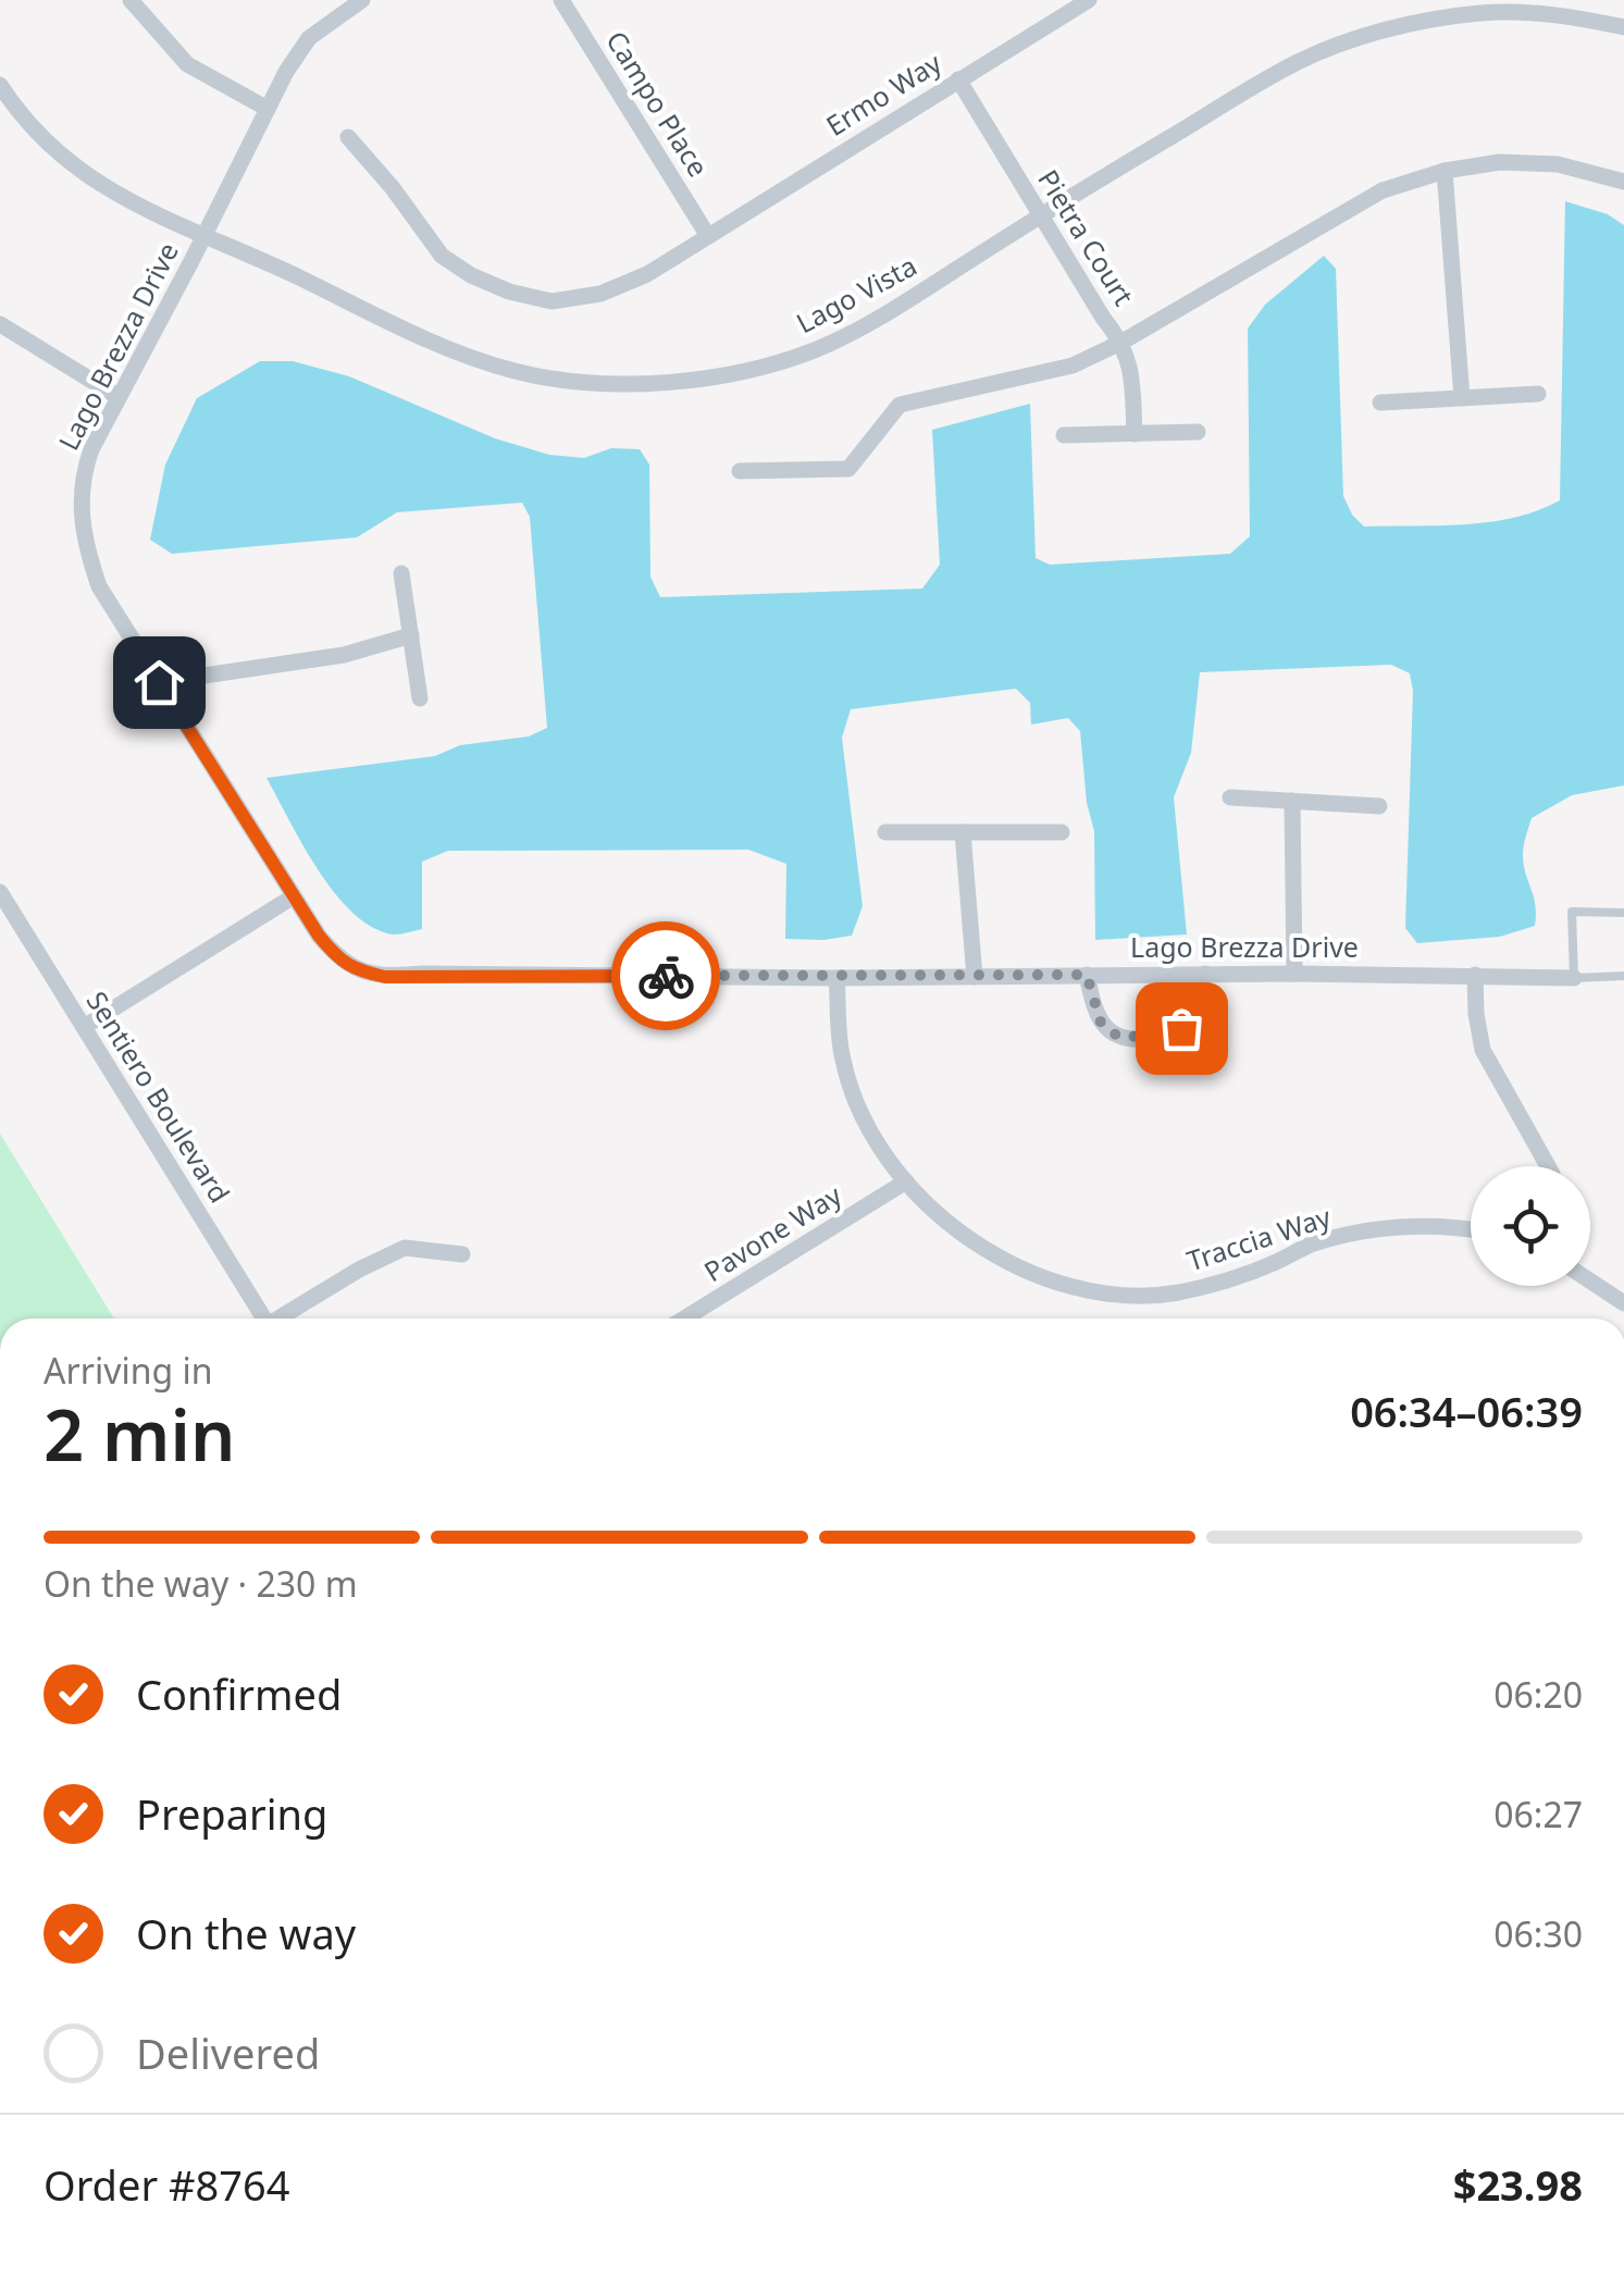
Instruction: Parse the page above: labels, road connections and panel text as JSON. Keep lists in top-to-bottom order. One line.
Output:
{"streets":{"street":["Ermo Way","Campo Place","Pietra Court","Lago Vista","Lago Brezza Drive","Sentiero Boulevard","Pavone Way","Traccia Way"]},"crossings":[["Ermo Way","Campo Place"],["Ermo Way","Pietra Court"],["Pietra Court","Lago Vista"],["Lago Vista","Lago Brezza Drive"],["Lago Brezza Drive","Traccia Way"],["Pavone Way","Traccia Way"]],"page":{"heading":["2 min","Arriving in","06:34–06:39"],"panel":["Order #8764","$23.98"],"bar":"On the way · 230 m","list":[["Confirmed","06:20"],["Preparing","06:27"],["On the way","06:30"],"Delivered"]}}
